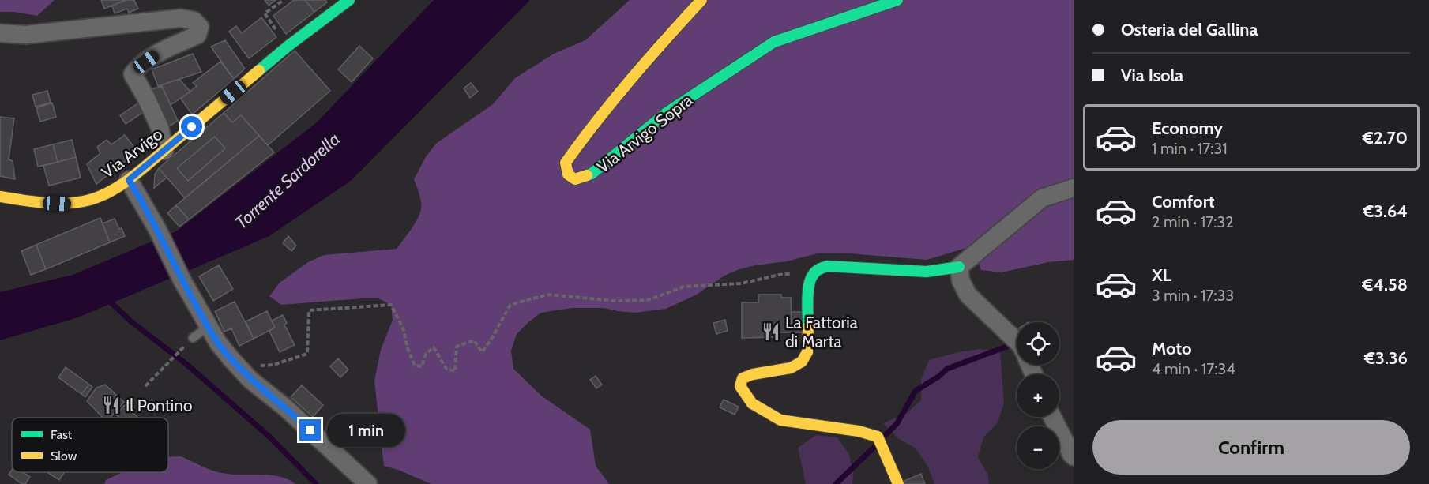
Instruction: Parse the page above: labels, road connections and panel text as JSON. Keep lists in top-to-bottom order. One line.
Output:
{"streets":{"street":["Via Arvigo Sopra","Via Arvigo"]},"water":["Torrente Sardorella"],"places":{"restaurant":["La Fattoria di Marta","Il Pontino"]},"legend":["Fast","Slow"],"page":{"banner":["Osteria del Gallina","Via Isola"],"list":[{"name":"Economy","note":"1 min · 17:31","value":"€2.70"},{"name":"Comfort","note":"2 min · 17:32","value":"€3.64"},{"name":"XL","note":"3 min · 17:33","value":"€4.58"},{"name":"Moto","note":"4 min · 17:34","value":"€3.36"}],"map_buttons":["+","−"],"buttons":"Confirm","bubble":"1 min"}}
